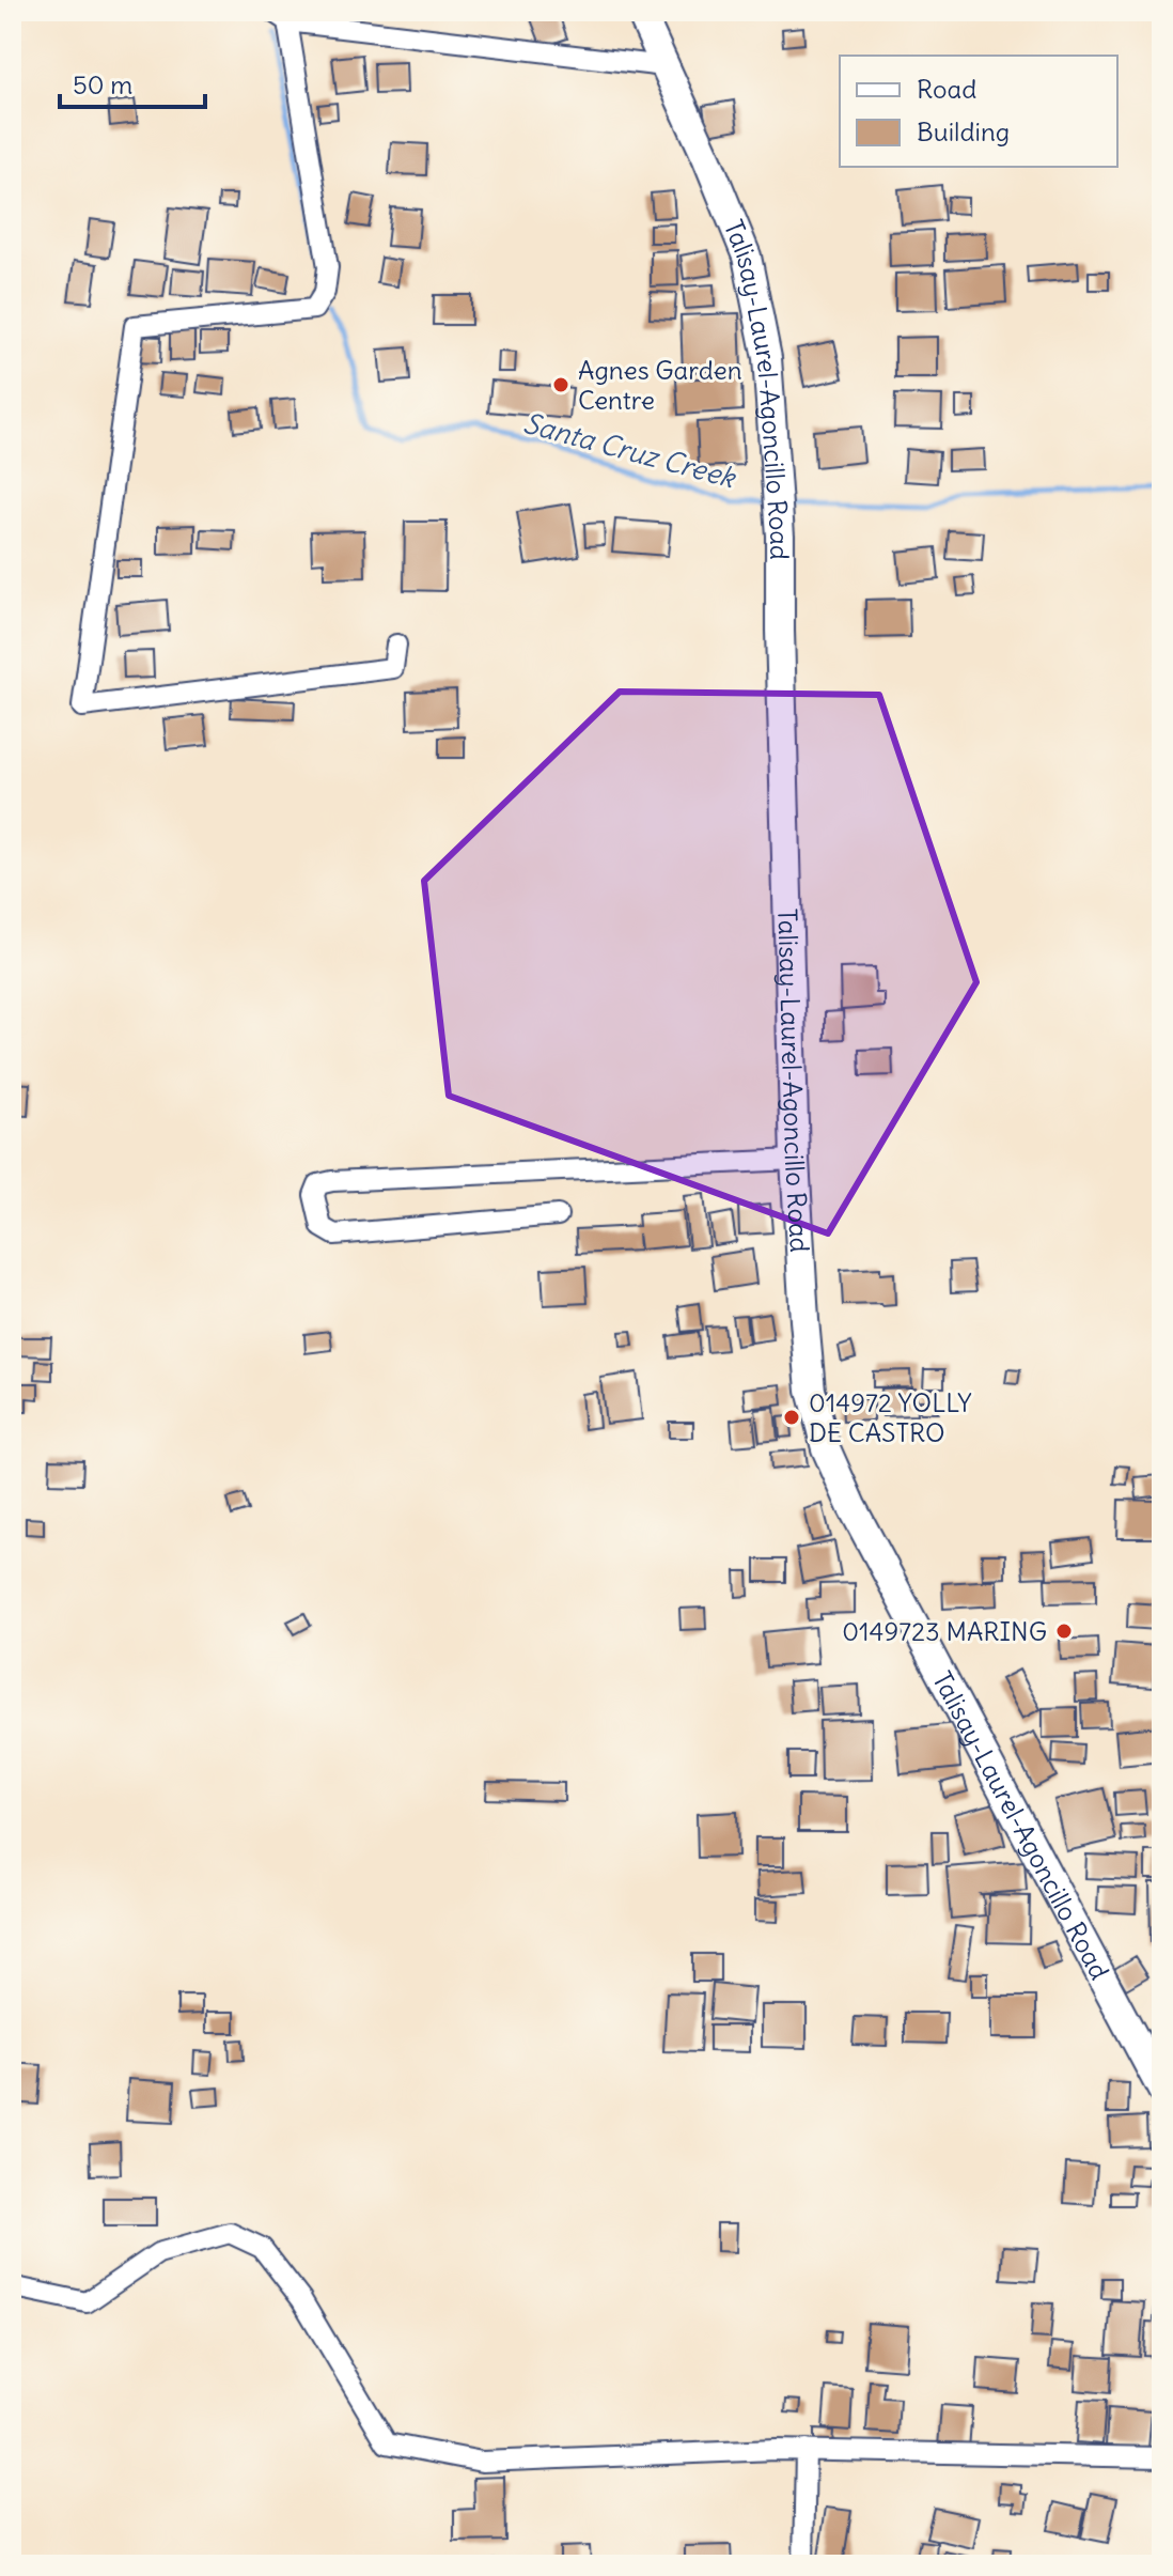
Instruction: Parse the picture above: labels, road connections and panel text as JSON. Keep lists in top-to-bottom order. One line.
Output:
{"streets":{"main road":["Talisay-Laurel-Agoncillo Road"]},"water":["Santa Cruz Creek"],"places":["Agnes Garden Centre","014972 YOLLY DE CASTRO","0149723 MARING"],"legend":["Road","Building"],"scale_bar":"50 m"}
